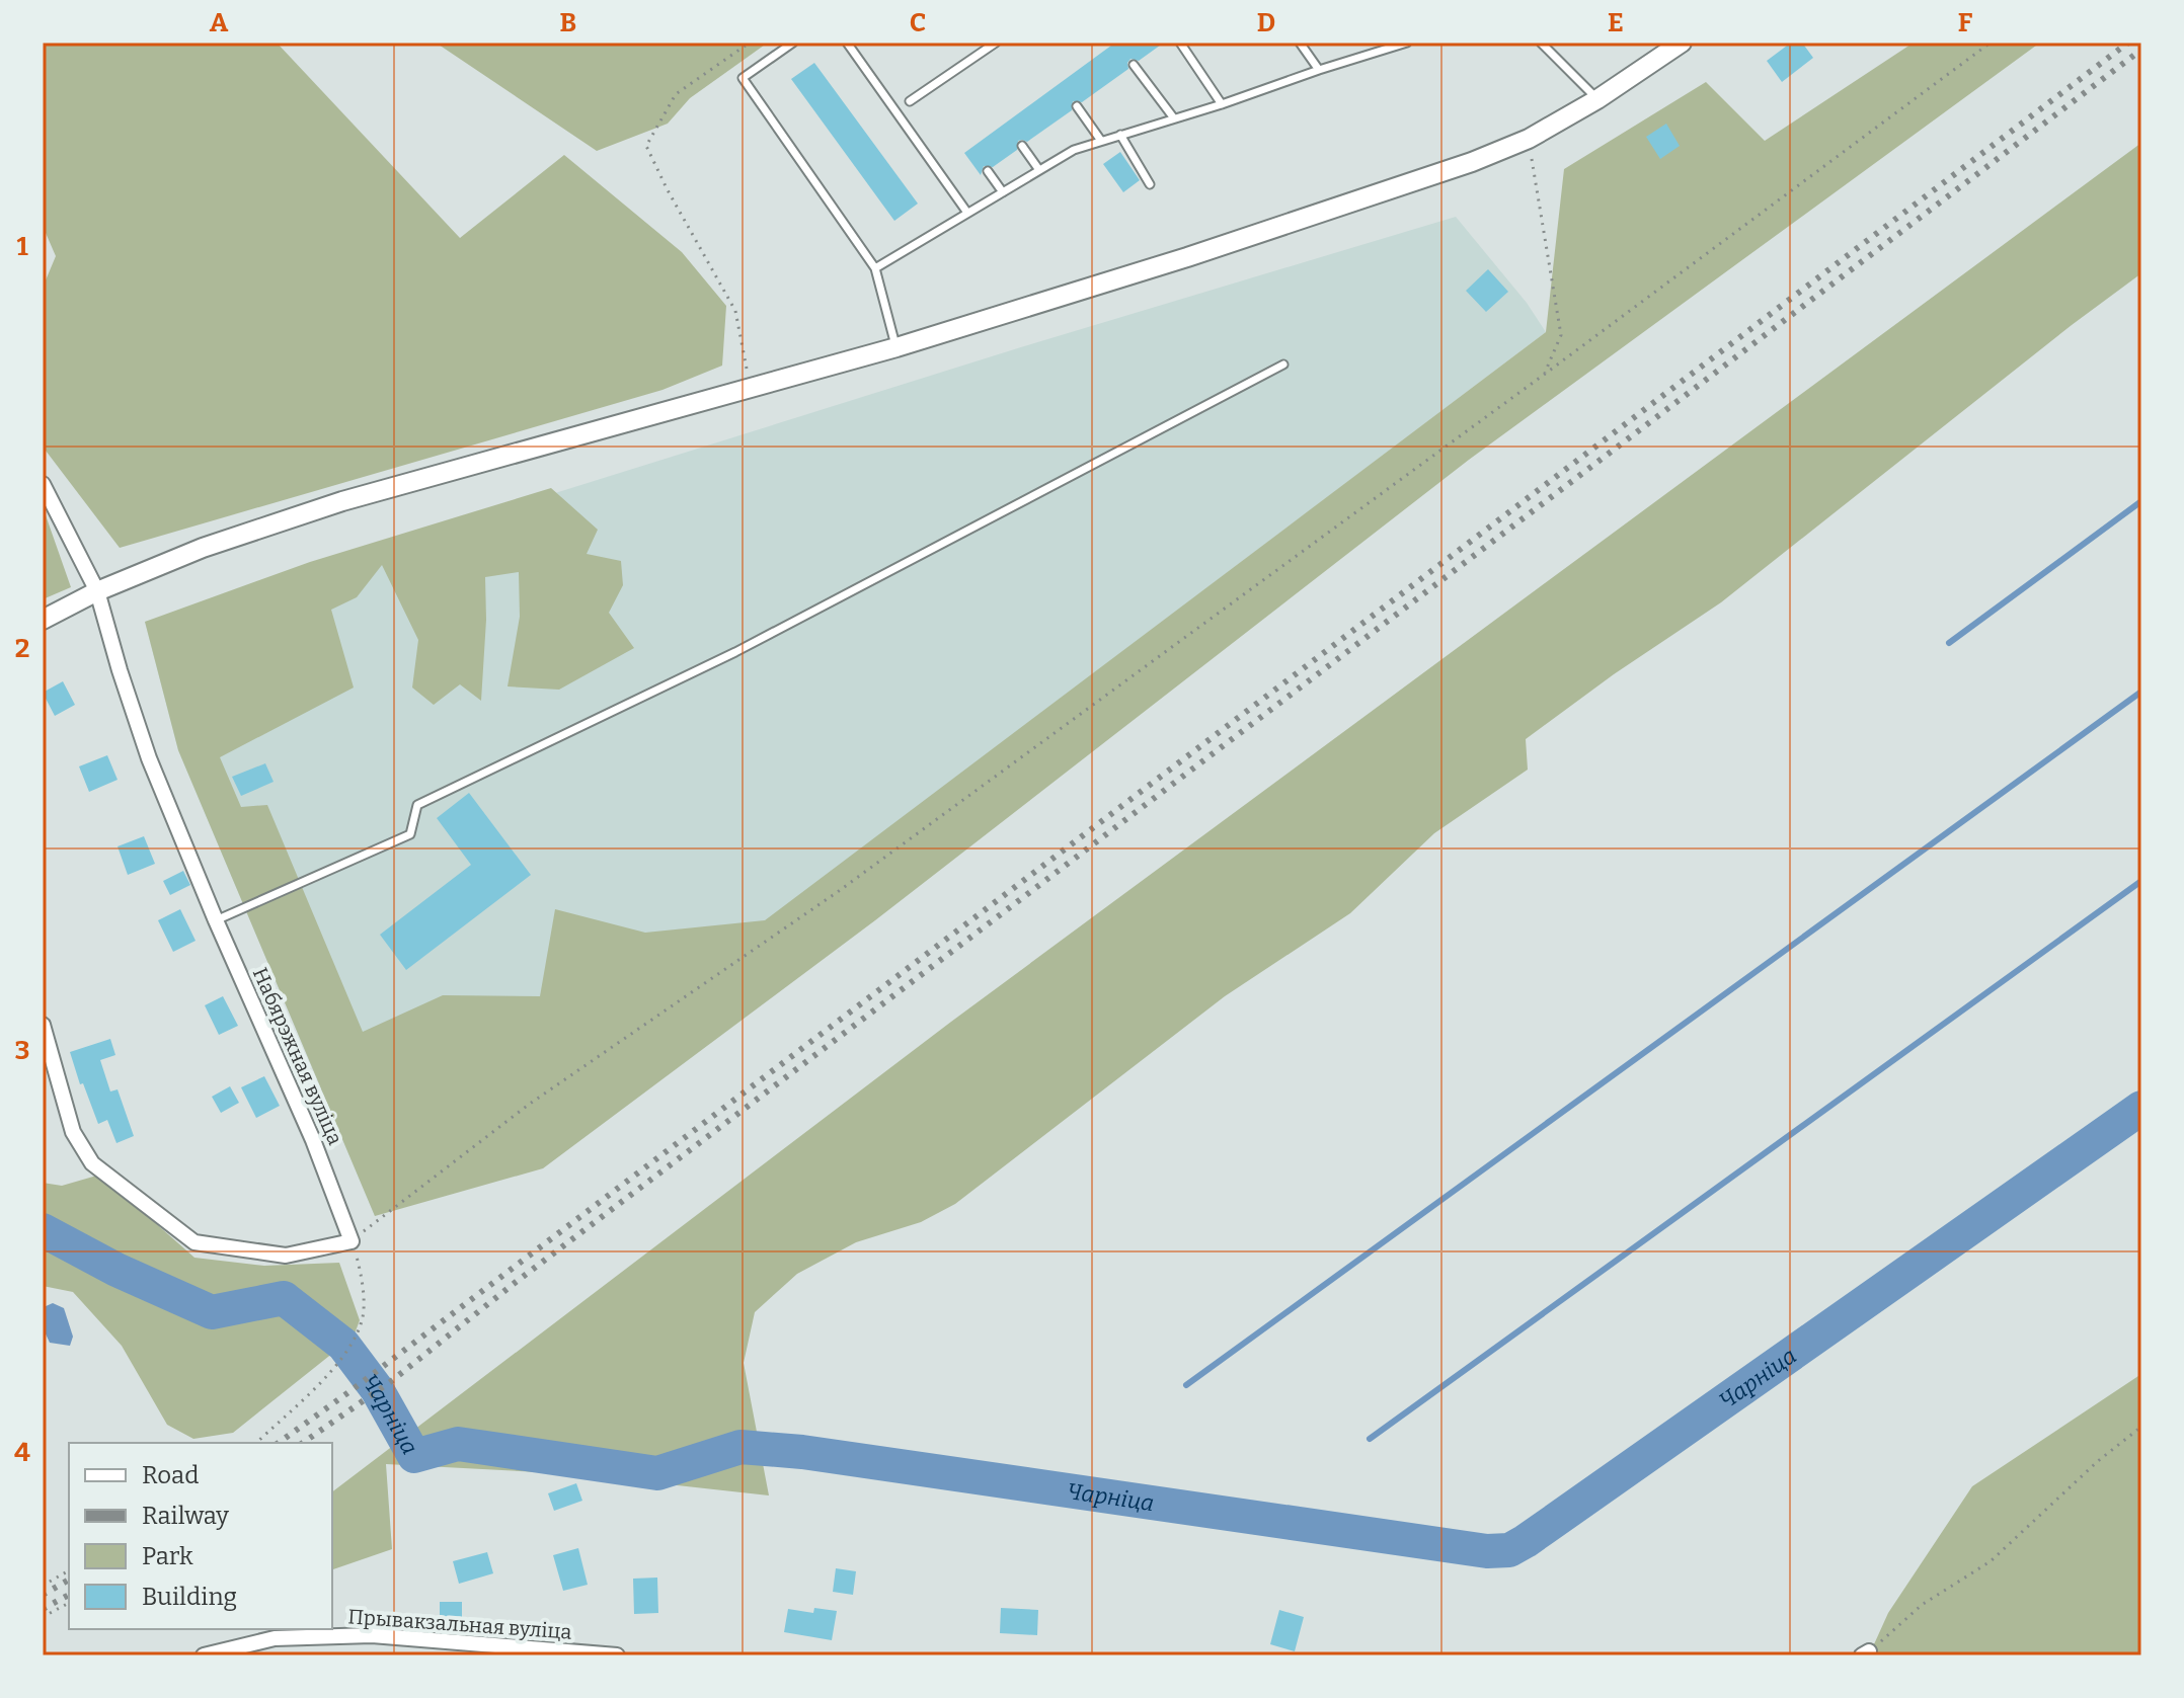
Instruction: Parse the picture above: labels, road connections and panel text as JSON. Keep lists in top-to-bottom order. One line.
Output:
{"streets":{"street":["Набярэжная вуліца","Прывакзальная вуліца"]},"water":["Чарніца"],"legend":["Road","Railway","Park","Building"],"grid":{"columns":["A","B","C","D","E","F"],"rows":["1","2","3","4"]}}
